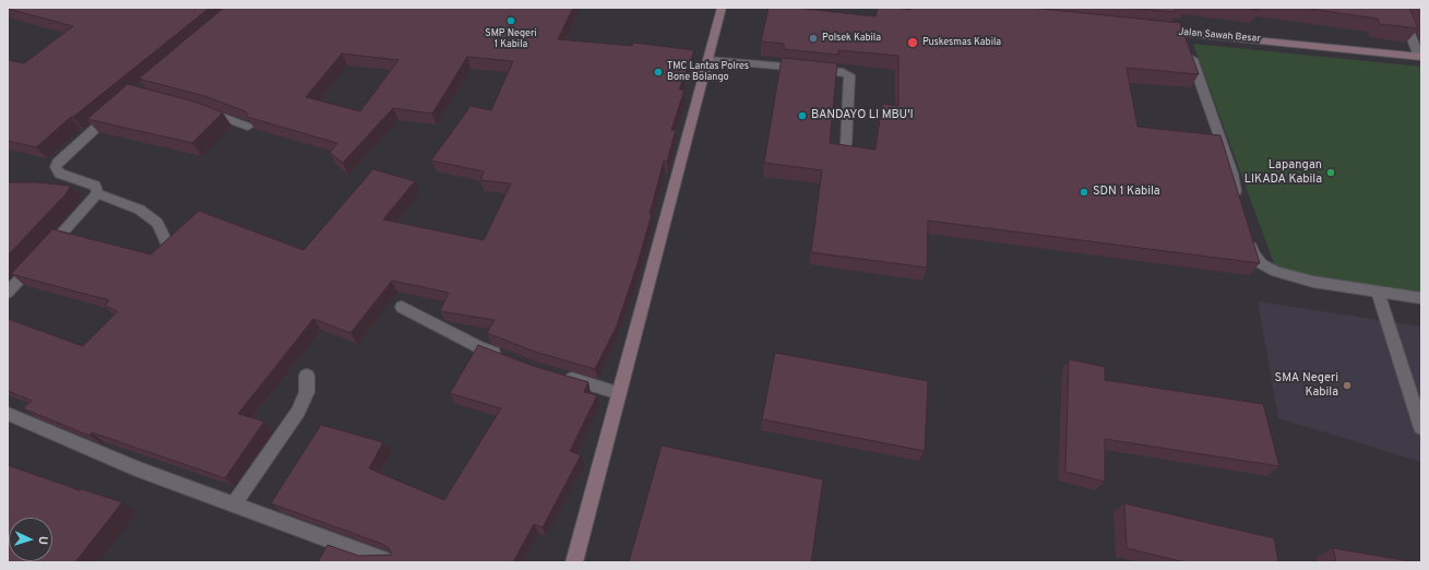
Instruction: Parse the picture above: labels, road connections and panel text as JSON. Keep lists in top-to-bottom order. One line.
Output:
{"streets":{"main road":["Jalan Sawah Besar"]},"places":["SMP Negeri 1 Kabila","Polsek Kabila","Puskesmas Kabila","TMC Lantas Polres Bone Bolango","BANDAYO LI MBU'I","Lapangan LIKADA Kabila","SDN 1 Kabila","SMA Negeri Kabila"],"north":"right"}
